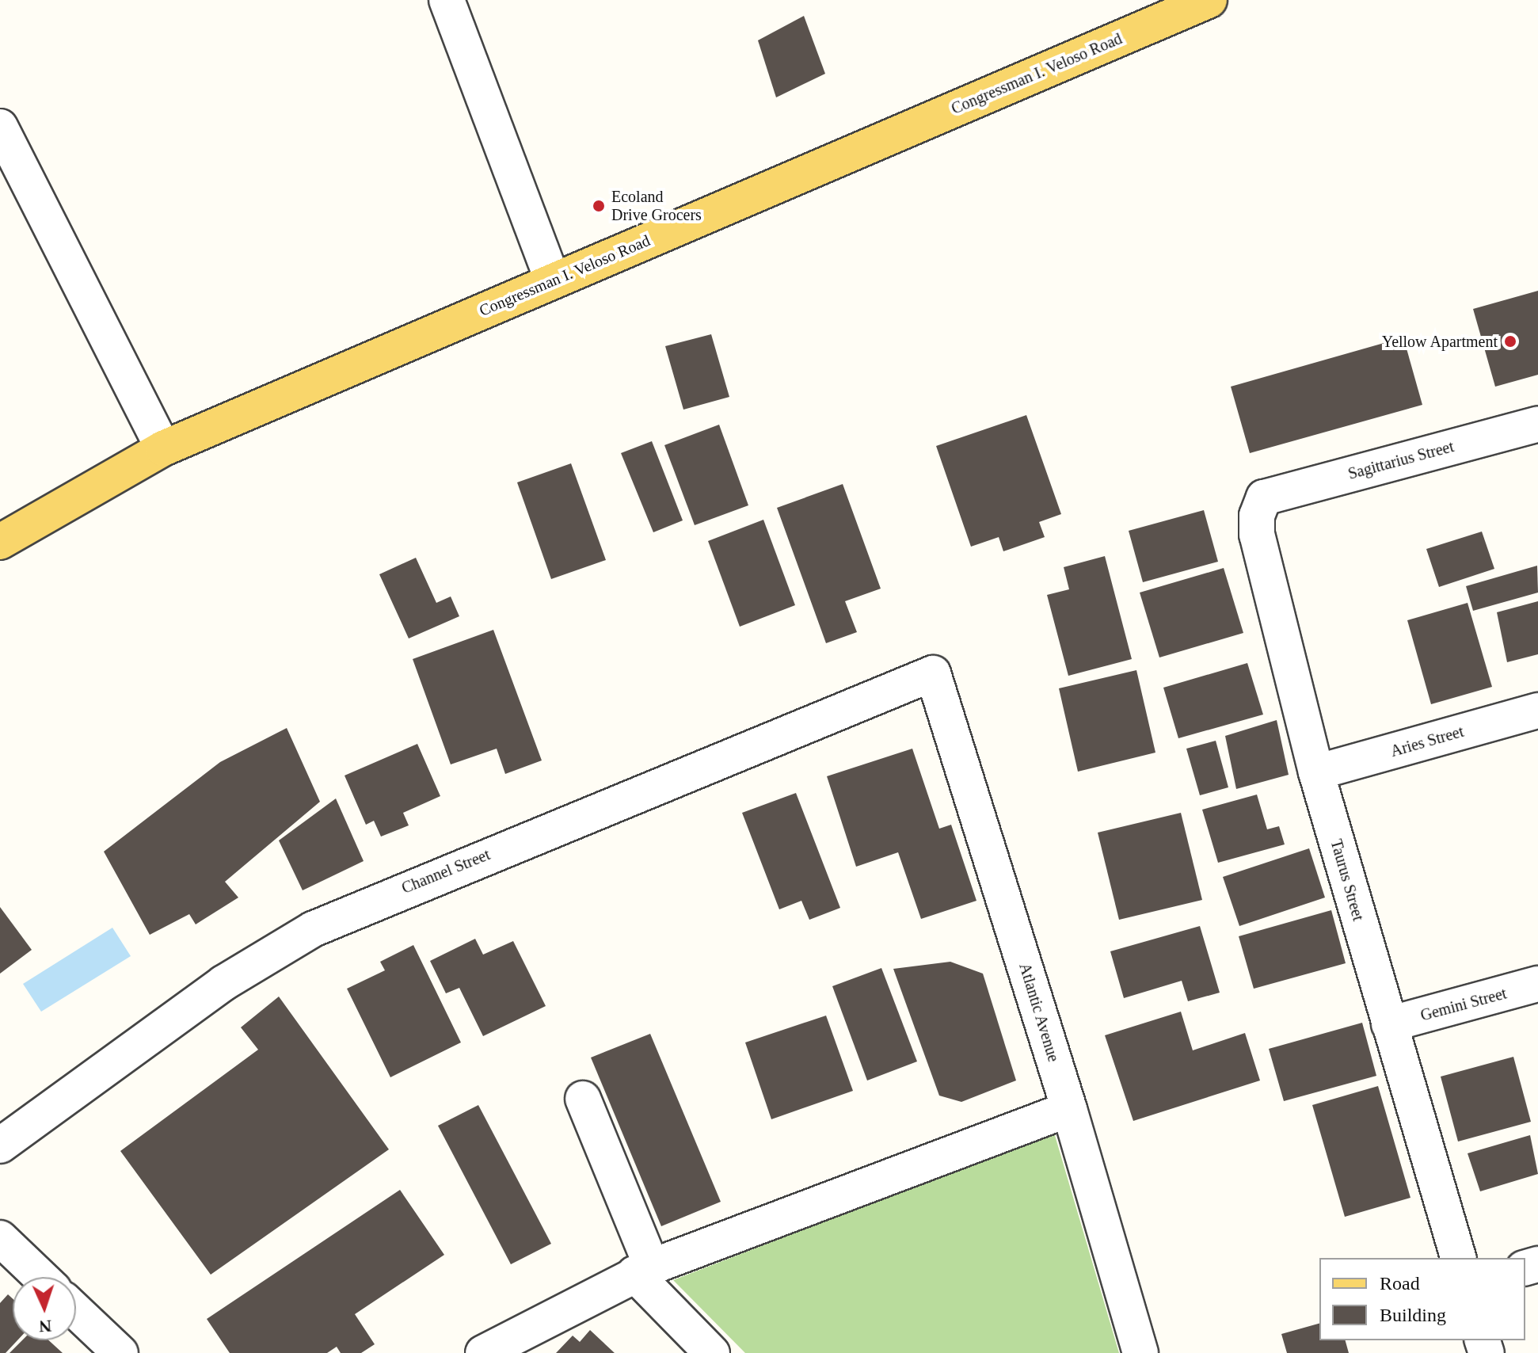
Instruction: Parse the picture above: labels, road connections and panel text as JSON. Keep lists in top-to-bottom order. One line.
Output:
{"streets":{"main road":["Congressman I. Veloso Road"],"street":["Sagittarius Street","Aries Street","Channel Street","Taurus Street","Gemini Street","Atlantic Avenue"]},"crossings":[["Sagittarius Street","Taurus Street"],["Aries Street","Taurus Street"],["Channel Street","Atlantic Avenue"],["Taurus Street","Gemini Street"]],"places":["Ecoland Drive Grocers","Yellow Apartment"],"legend":["Road","Building"],"north":"bottom"}
